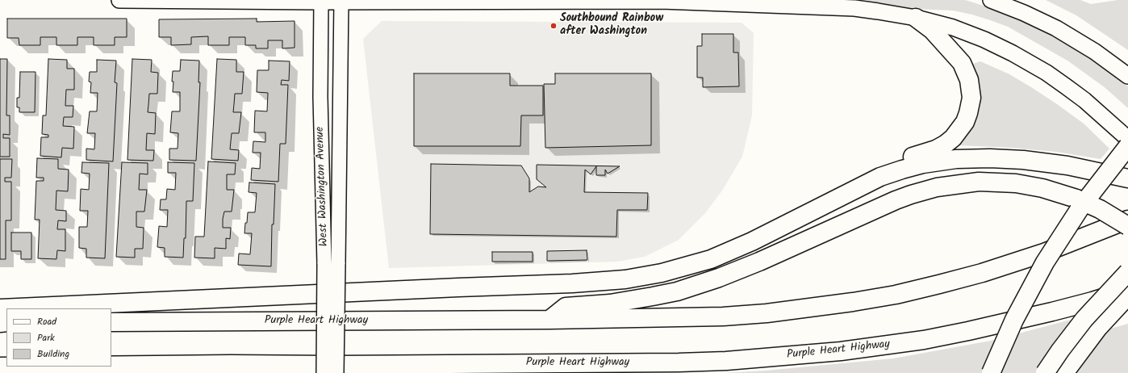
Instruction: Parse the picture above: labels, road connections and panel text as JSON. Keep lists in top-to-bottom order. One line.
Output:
{"streets":{"highway":["Purple Heart Highway"],"main road":["West Washington Avenue"]},"places":["Southbound Rainbow after Washington"],"legend":["Road","Park","Building"]}
